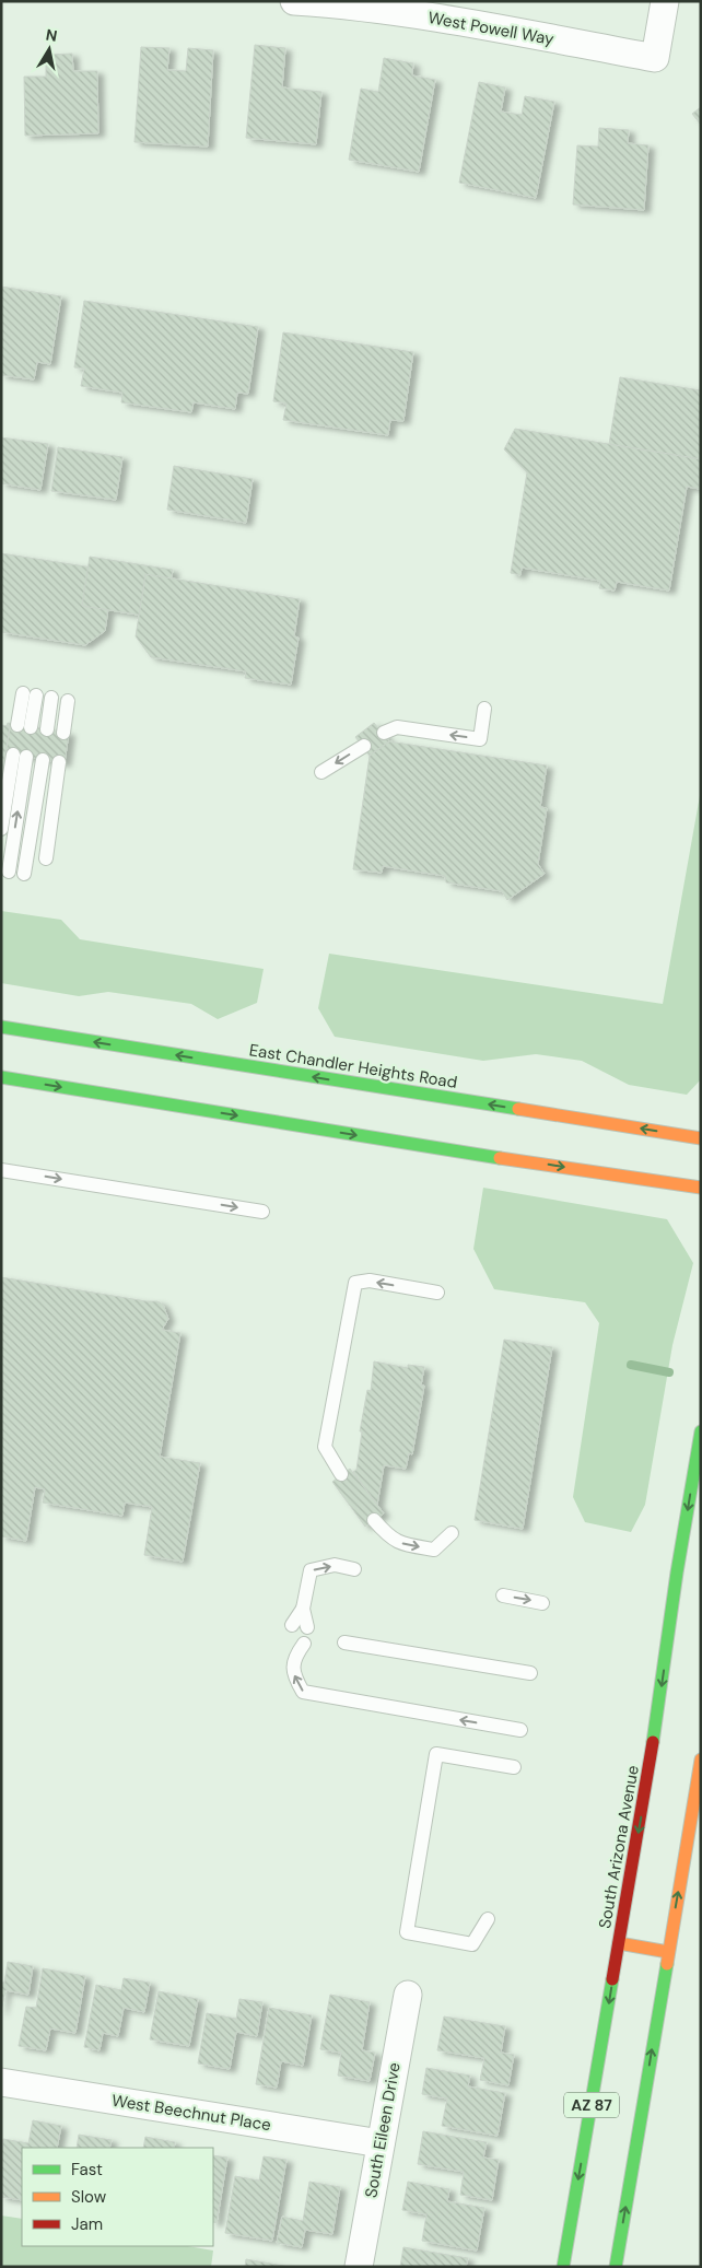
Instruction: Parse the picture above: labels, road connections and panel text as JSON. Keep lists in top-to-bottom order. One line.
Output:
{"streets":{"main road":["East Chandler Heights Road","South Arizona Avenue","AZ 87"],"street":["West Powell Way","West Beechnut Place","South Eileen Drive"]},"crossings":[["West Beechnut Place","South Eileen Drive"]],"legend":["Fast","Slow","Jam"],"north":"top"}
